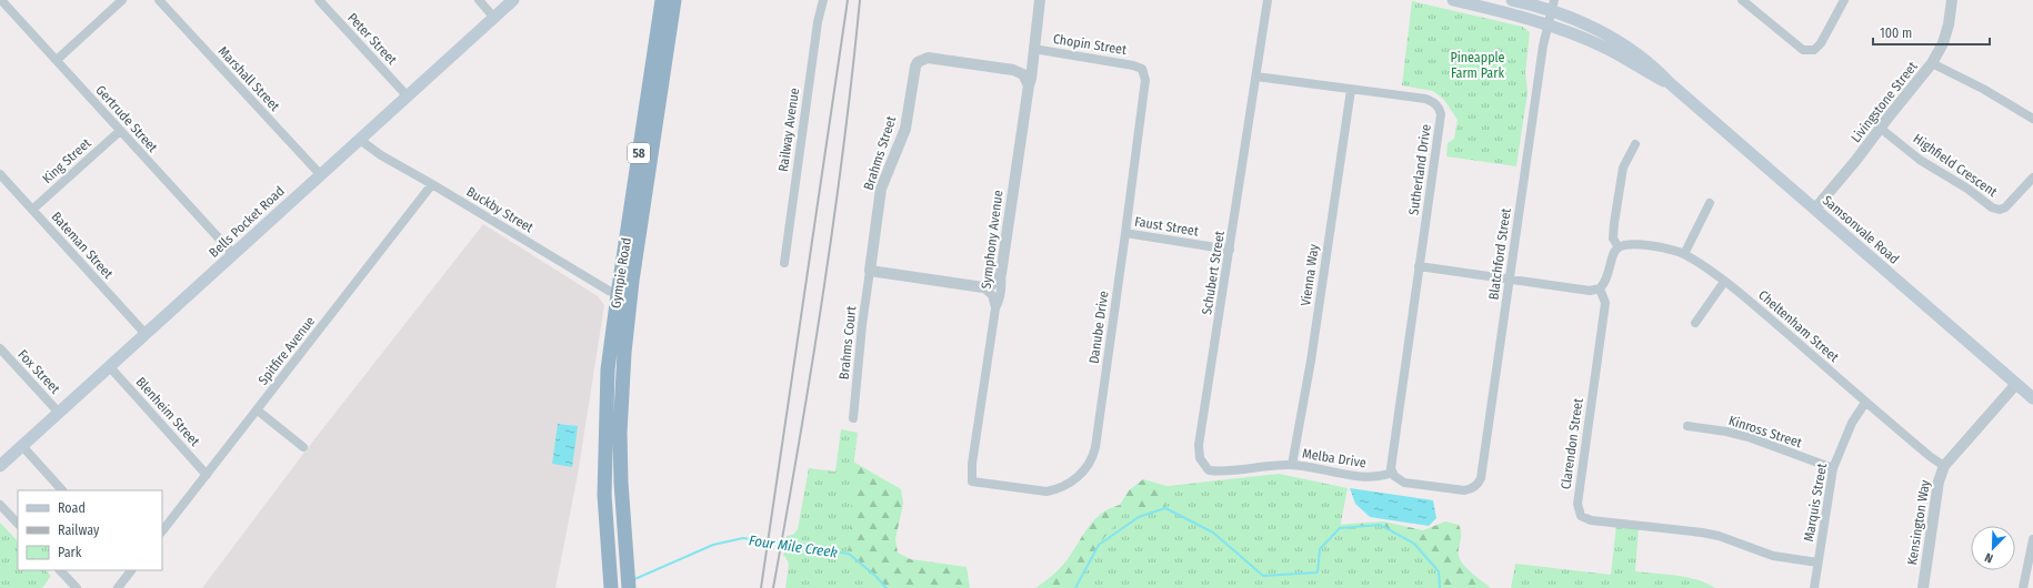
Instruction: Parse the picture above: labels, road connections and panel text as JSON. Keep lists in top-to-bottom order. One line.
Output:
{"streets":{"highway":["58","Gympie Road"],"main road":["Bells Pocket Road","Samsonvale Road"],"street":["Peter Street","Chopin Street","Marshall Street","Livingstone Street","Gertrude Street","Railway Avenue","Brahms Street","King Street","Highfield Crescent","Sutherland Drive","Buckby Street","Faust Street","Symphony Avenue","Bateman Street","Blatchford Street","Schubert Street","Vienna Way","Cheltenham Street","Danube Drive","Brahms Court","Spitfire Avenue","Fox Street","Blenheim Street","Kinross Street","Clarendon Street","Melba Drive","Marquis Street","Kensington Way"]},"crossings":[["Peter Street","Bells Pocket Road"],["Chopin Street","Symphony Avenue"],["Chopin Street","Danube Drive"],["Marshall Street","Bells Pocket Road"],["Livingstone Street","Highfield Crescent"],["Livingstone Street","Samsonvale Road"],["Gertrude Street","King Street"],["Gertrude Street","Bells Pocket Road"],["Brahms Street","Brahms Court"],["King Street","Bateman Street"],["Sutherland Drive","Blatchford Street"],["Sutherland Drive","Schubert Street"],["Sutherland Drive","Vienna Way"],["Sutherland Drive","Melba Drive"],["Buckby Street","Bells Pocket Road"],["Buckby Street","Gympie Road"],["Buckby Street","Spitfire Avenue"],["Bells Pocket Road","Bateman Street"],["Bells Pocket Road","Fox Street"],["Bells Pocket Road","Blenheim Street"],["Faust Street","Schubert Street"],["Faust Street","Danube Drive"],["Samsonvale Road","Blatchford Street"],["Samsonvale Road","Kensington Way"],["Symphony Avenue","Danube Drive"],["Blatchford Street","Melba Drive"],["Schubert Street","Melba Drive"],["Vienna Way","Melba Drive"],["Cheltenham Street","Marquis Street"],["Cheltenham Street","Kensington Way"],["Spitfire Avenue","Blenheim Street"],["Kinross Street","Marquis Street"],["Clarendon Street","Marquis Street"]],"water":["Four Mile Creek"],"parks":["Pineapple Farm Park"],"legend":["Road","Railway","Park"],"scale_bar":"100 m","north":"bottom left"}
